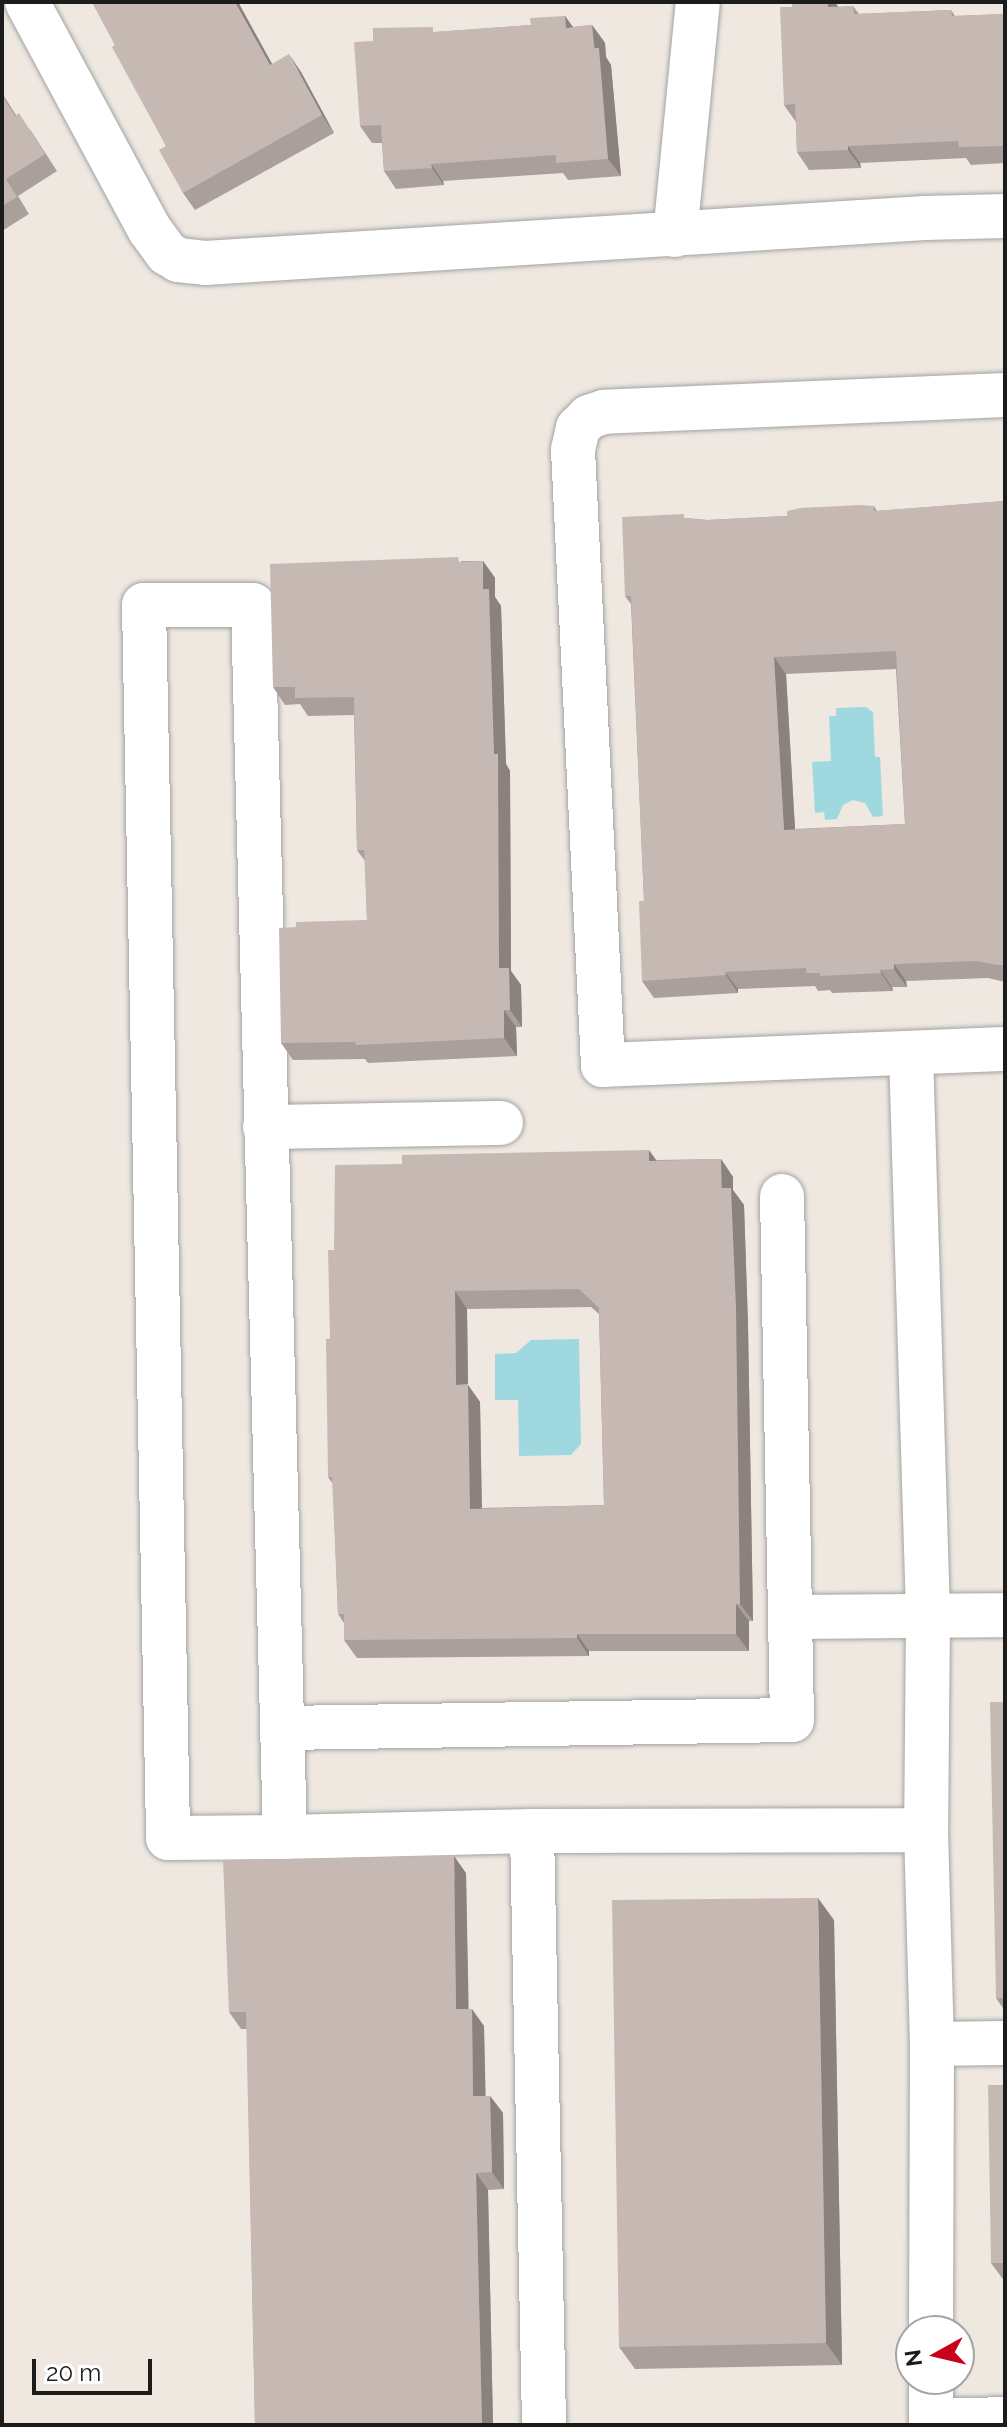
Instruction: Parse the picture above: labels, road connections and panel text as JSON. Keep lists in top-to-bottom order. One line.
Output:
{"scale_bar":"20 m","north":"left"}
